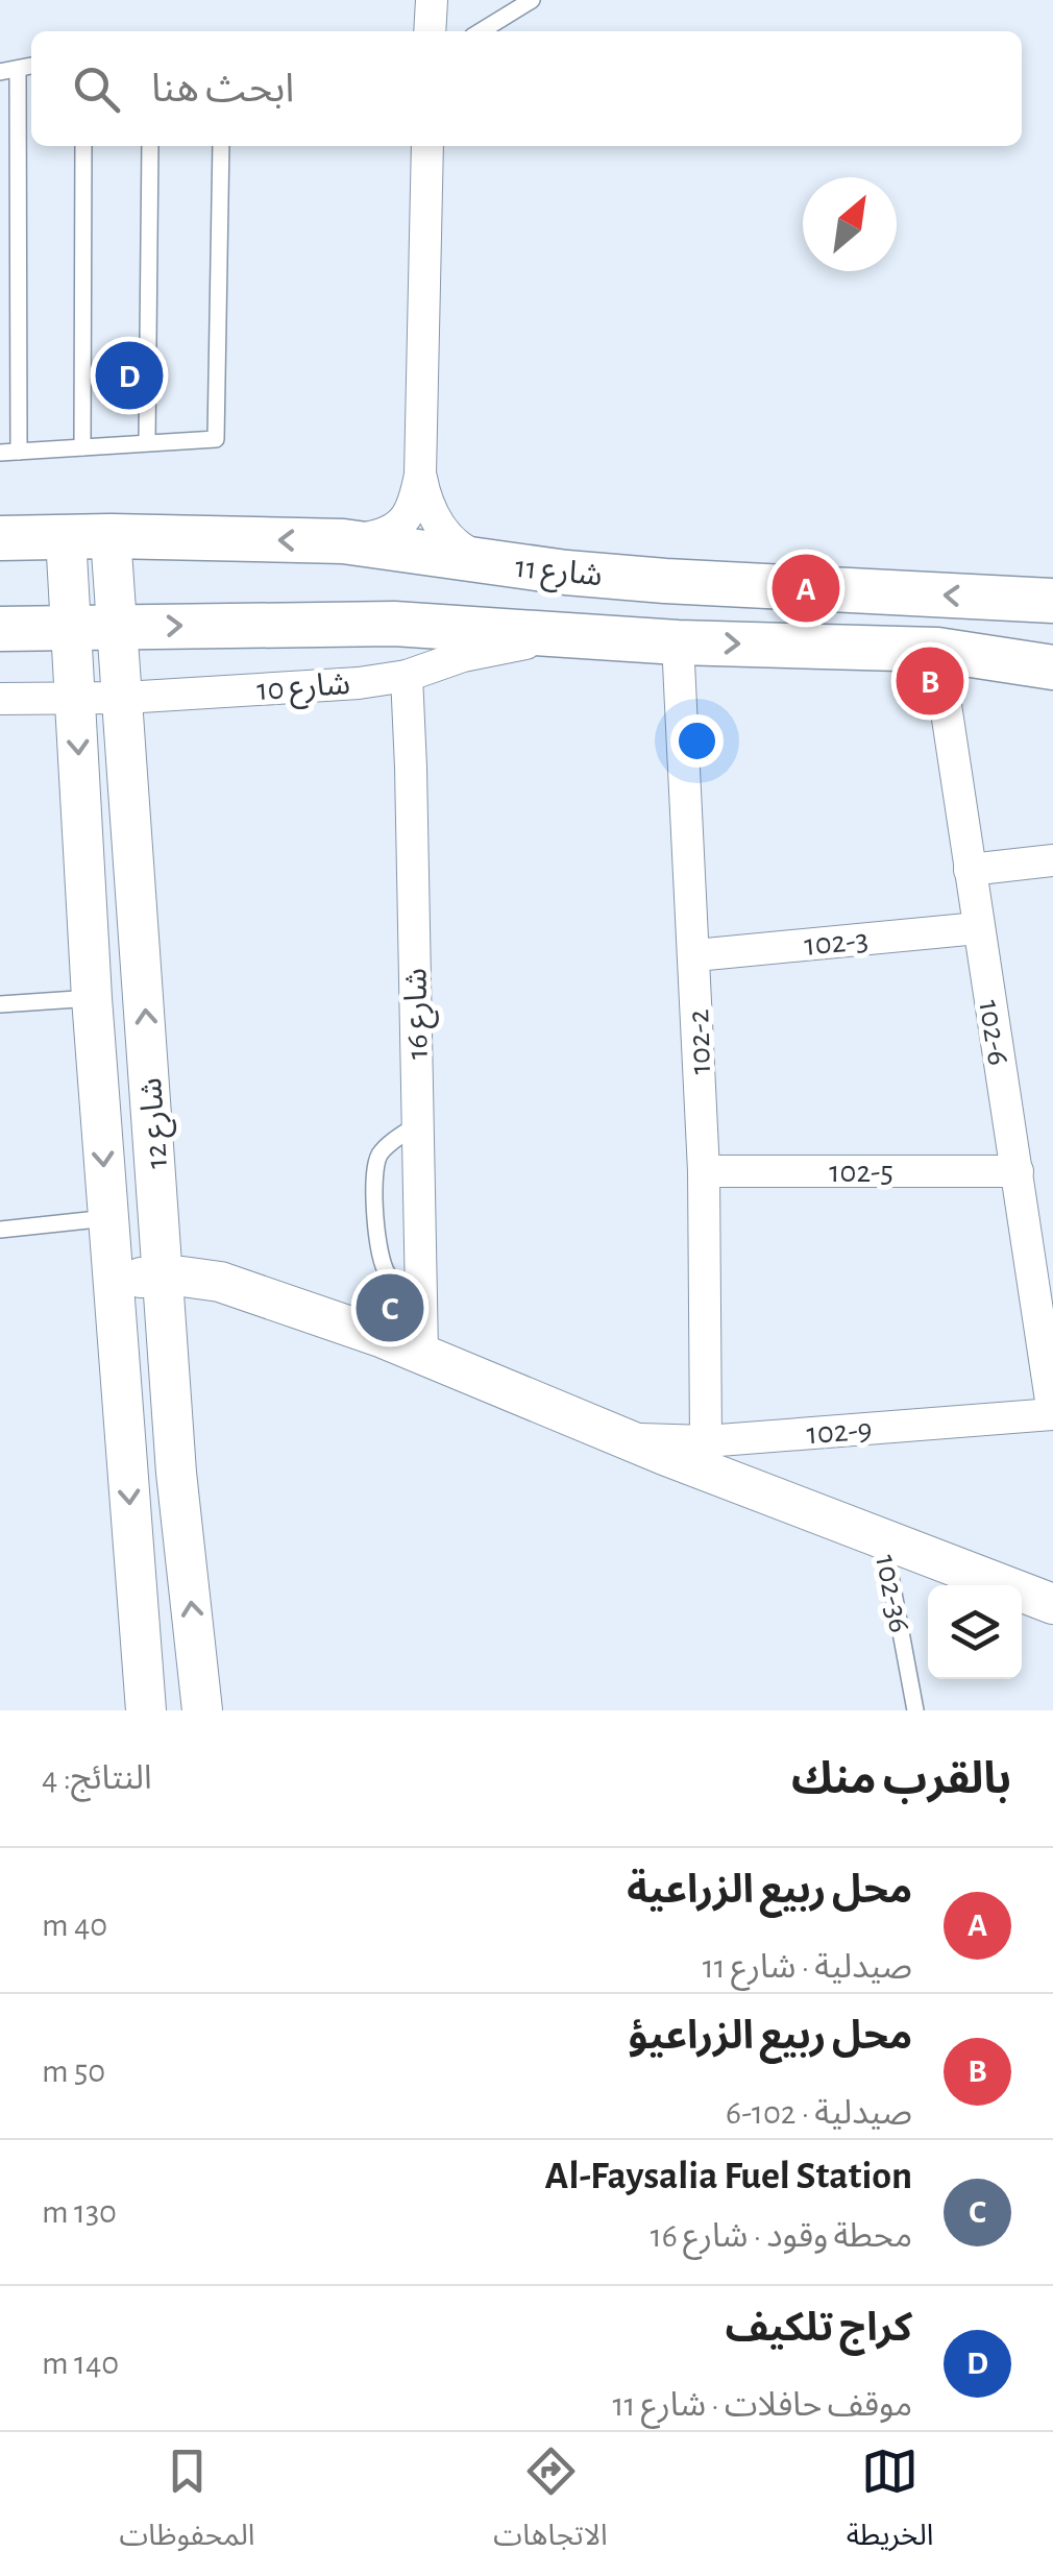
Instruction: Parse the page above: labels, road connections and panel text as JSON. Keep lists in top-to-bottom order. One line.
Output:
{"streets":{"main road":["شارع 11"],"street":["شارع 10","102-3","شارع 16","102-6","102-2","شارع 12","102-5","102-9"],"lane":["102-36"]},"crossings":[["شارع 11","شارع 10"],["شارع 11","102-6"],["شارع 11","102-2"],["شارع 11","شارع 12"],["شارع 10","شارع 16"],["شارع 10","شارع 12"],["102-3","102-6"],["102-3","102-2"],["102-6","102-5"],["102-6","102-9"],["102-2","102-5"],["102-2","102-9"]],"north":"top right","page":{"search":"ابحث هنا","pins":["D","A","B","C"],"heading":["بالقرب منك","النتائج: 4"],"list":[{"mark":"A","name":"محل ربيع الزراعية","note":"صيدلية · شارع 11","value":"40 m"},{"mark":"B","name":"محل ربيع الزراعيؤ","note":"صيدلية · 102-6","value":"50 m"},{"mark":"C","name":"Al-Faysalia Fuel Station","note":"محطة وقود · شارع 16","value":"130 m"},{"mark":"D","name":"كراج تلكيف","note":"موقف حافلات · شارع 11","value":"140 m"}],"nav":["الخريطة","الاتجاهات","المحفوظات"]}}
